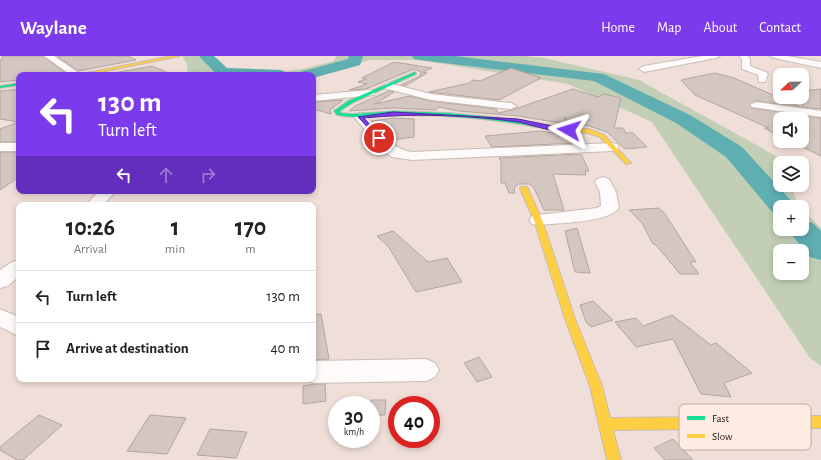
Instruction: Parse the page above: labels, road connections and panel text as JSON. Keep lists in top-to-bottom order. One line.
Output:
{"legend":["Fast","Slow"],"north":"left","page":{"header":"Waylane","nav":["Home","Map","About","Contact"],"map_buttons":["+","−"],"turn":["130 m","Turn left"],"eta":["10:26","Arrival","1","min","170","m"],"list":[{"name":"Turn left","value":"130 m"},{"name":"Arrive at destination","value":"40 m"}],"speed":"30 km/h","limit":"40"}}
